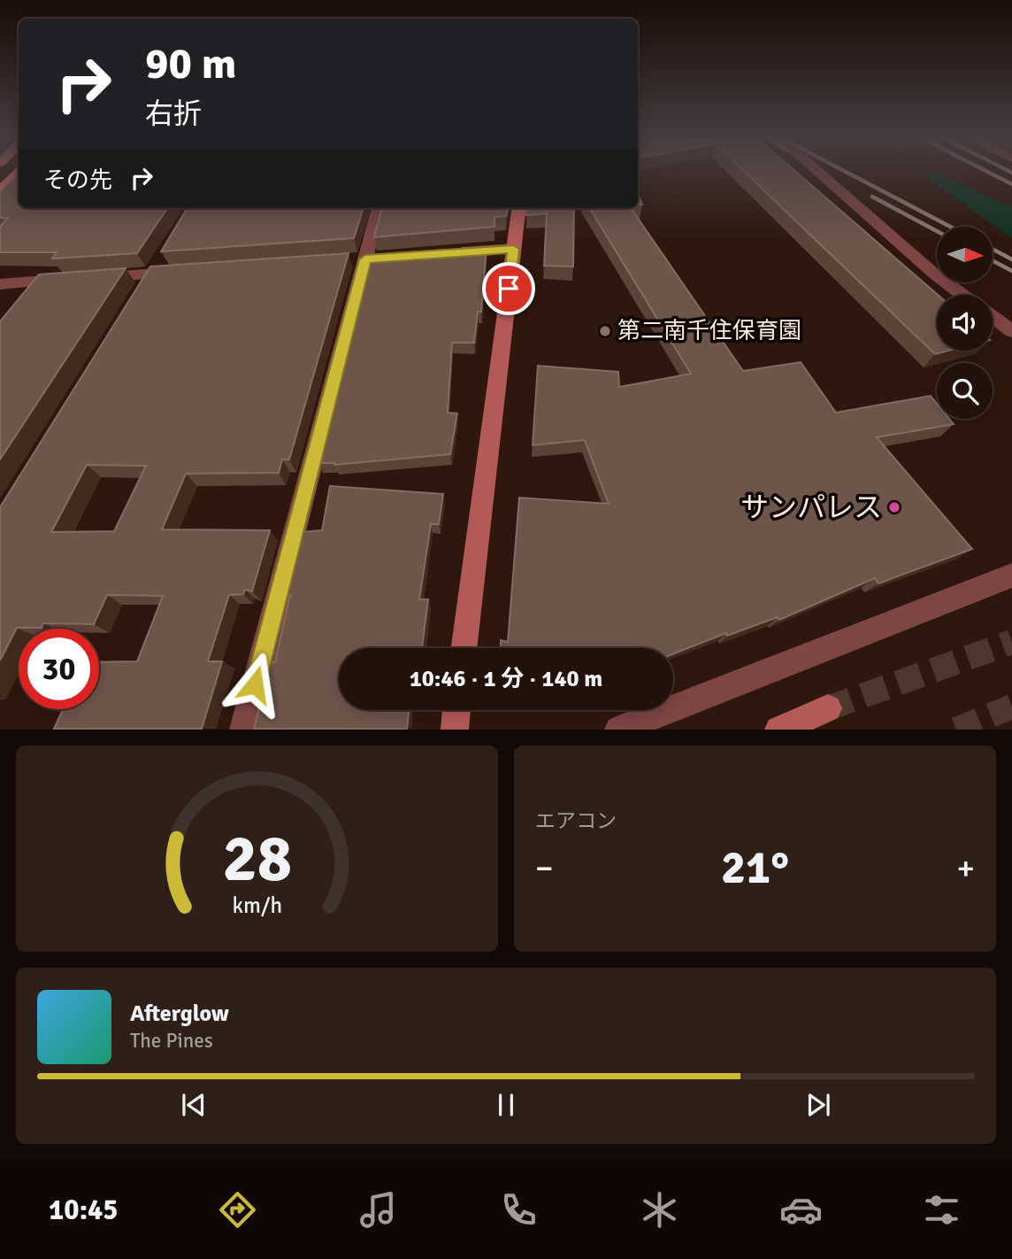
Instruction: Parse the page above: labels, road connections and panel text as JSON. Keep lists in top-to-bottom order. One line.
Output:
{"places":["第二南千住保育園","サンパレス"],"north":"right","page":{"turn":["90 m","右折"],"then":"その先","limit":"30","trip":"10:46 · 1 分 · 140 m","tile":"エアコン","heat":["−","21°","+"],"song":["Afterglow","The Pines"],"tabs":"10:45","gauge":["28","km/h"]}}
